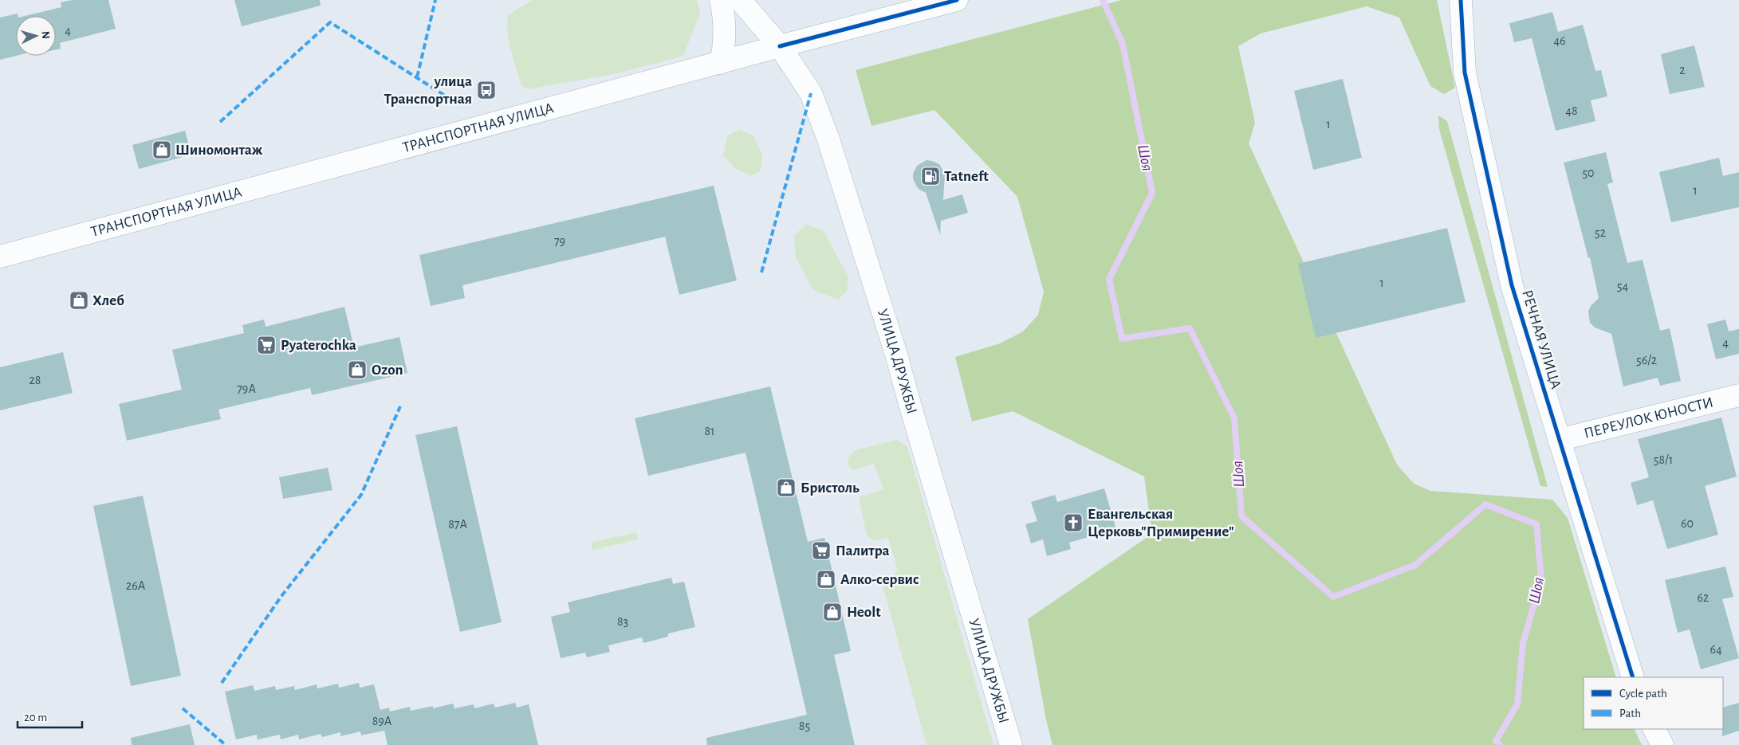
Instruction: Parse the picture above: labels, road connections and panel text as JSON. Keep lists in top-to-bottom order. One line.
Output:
{"streets":{"main road":["ТРАНСПОРТНАЯ УЛИЦА","РЕЧНАЯ УЛИЦА","УЛИЦА ДРУЖБЫ","ПЕРЕУЛОК ЮНОСТИ"]},"crossings":[["ТРАНСПОРТНАЯ УЛИЦА","УЛИЦА ДРУЖБЫ"],["РЕЧНАЯ УЛИЦА","ПЕРЕУЛОК ЮНОСТИ"]],"water":["Шоя"],"places":{"bus stop":["улица Транспортная"],"shop":["Шиномонтаж","Хлеб","Ozon","Бристоль","Алко-сервис","Heolt"],"fuel station":["Tatneft"],"supermarket":["Pyaterochka","Палитра"],"church":["Евангельская Церковь\"Примирение\""]},"house_numbers":["4","46","2","48","1","50","1","52","79","1","54","4","56/2","28","79А","81","58/1","60","87А","26А","62","83","64","89А","85"],"legend":["Cycle path","Path"],"scale_bar":"20 m","north":"right"}
